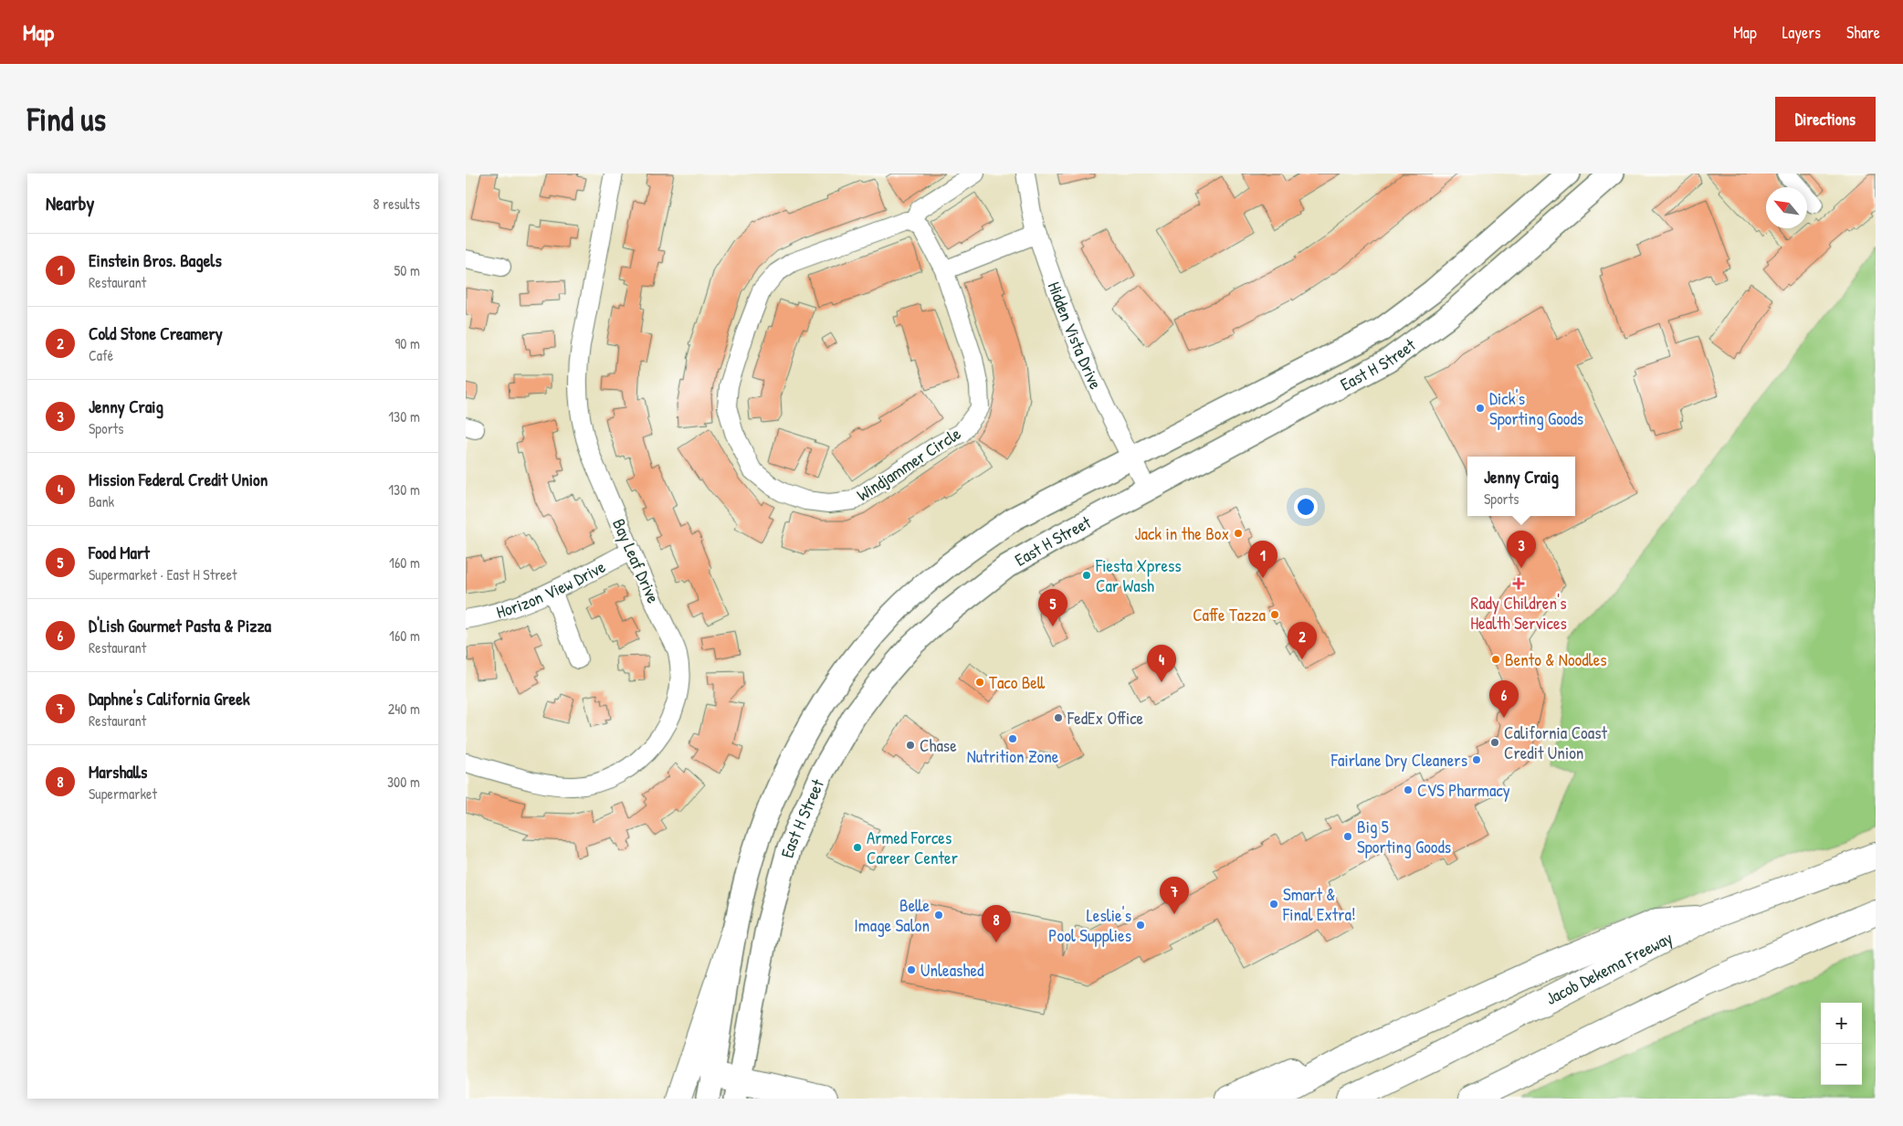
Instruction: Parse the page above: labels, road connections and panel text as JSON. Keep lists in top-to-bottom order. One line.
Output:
{"streets":{"highway":["Jacob Dekema Freeway"],"main road":["East H Street"],"street":["Hidden Vista Drive","Windjammer Circle","Bay Leaf Drive","Horizon View Drive"]},"crossings":[["Hidden Vista Drive","East H Street"],["Bay Leaf Drive","Horizon View Drive"]],"places":{"other":["Dick's Sporting Goods","Jack in the Box","Fiesta Xpress Car Wash","Caffe Tazza","Bento & Noodles","Taco Bell","FedEx Office","Nutrition Zone","California Coast Credit Union","Chase","Fairlane Dry Cleaners","CVS Pharmacy","Big 5 Sporting Goods","Armed Forces Career Center","Smart & Final Extra!","Belle Image Salon","Leslie's Pool Supplies","Unleashed"],"health":["Rady Children's Health Services"]},"north":"top left","page":{"header":"Map","nav":["Map","Layers","Share"],"buttons":"Directions","title":"Find us","heading":["Nearby","8 results"],"list":[{"mark":"1","name":"Einstein Bros. Bagels","note":"Restaurant","value":"50 m"},{"mark":"2","name":"Cold Stone Creamery","note":"Café","value":"90 m"},{"mark":"3","name":"Jenny Craig","note":"Sports","value":"130 m"},{"mark":"4","name":"Mission Federal Credit Union","note":"Bank","value":"130 m"},{"mark":"5","name":"Food Mart","note":"Supermarket · East H Street","value":"160 m"},{"mark":"6","name":"D'Lish Gourmet Pasta & Pizza","note":"Restaurant","value":"160 m"},{"mark":"7","name":"Daphne's California Greek","note":"Restaurant","value":"240 m"},{"mark":"8","name":"Marshalls","note":"Supermarket","value":"300 m"}],"popup":["Jenny Craig","Sports"],"pins":["3","1","5","2","4","6","7","8"],"map_buttons":["+","−"]}}
